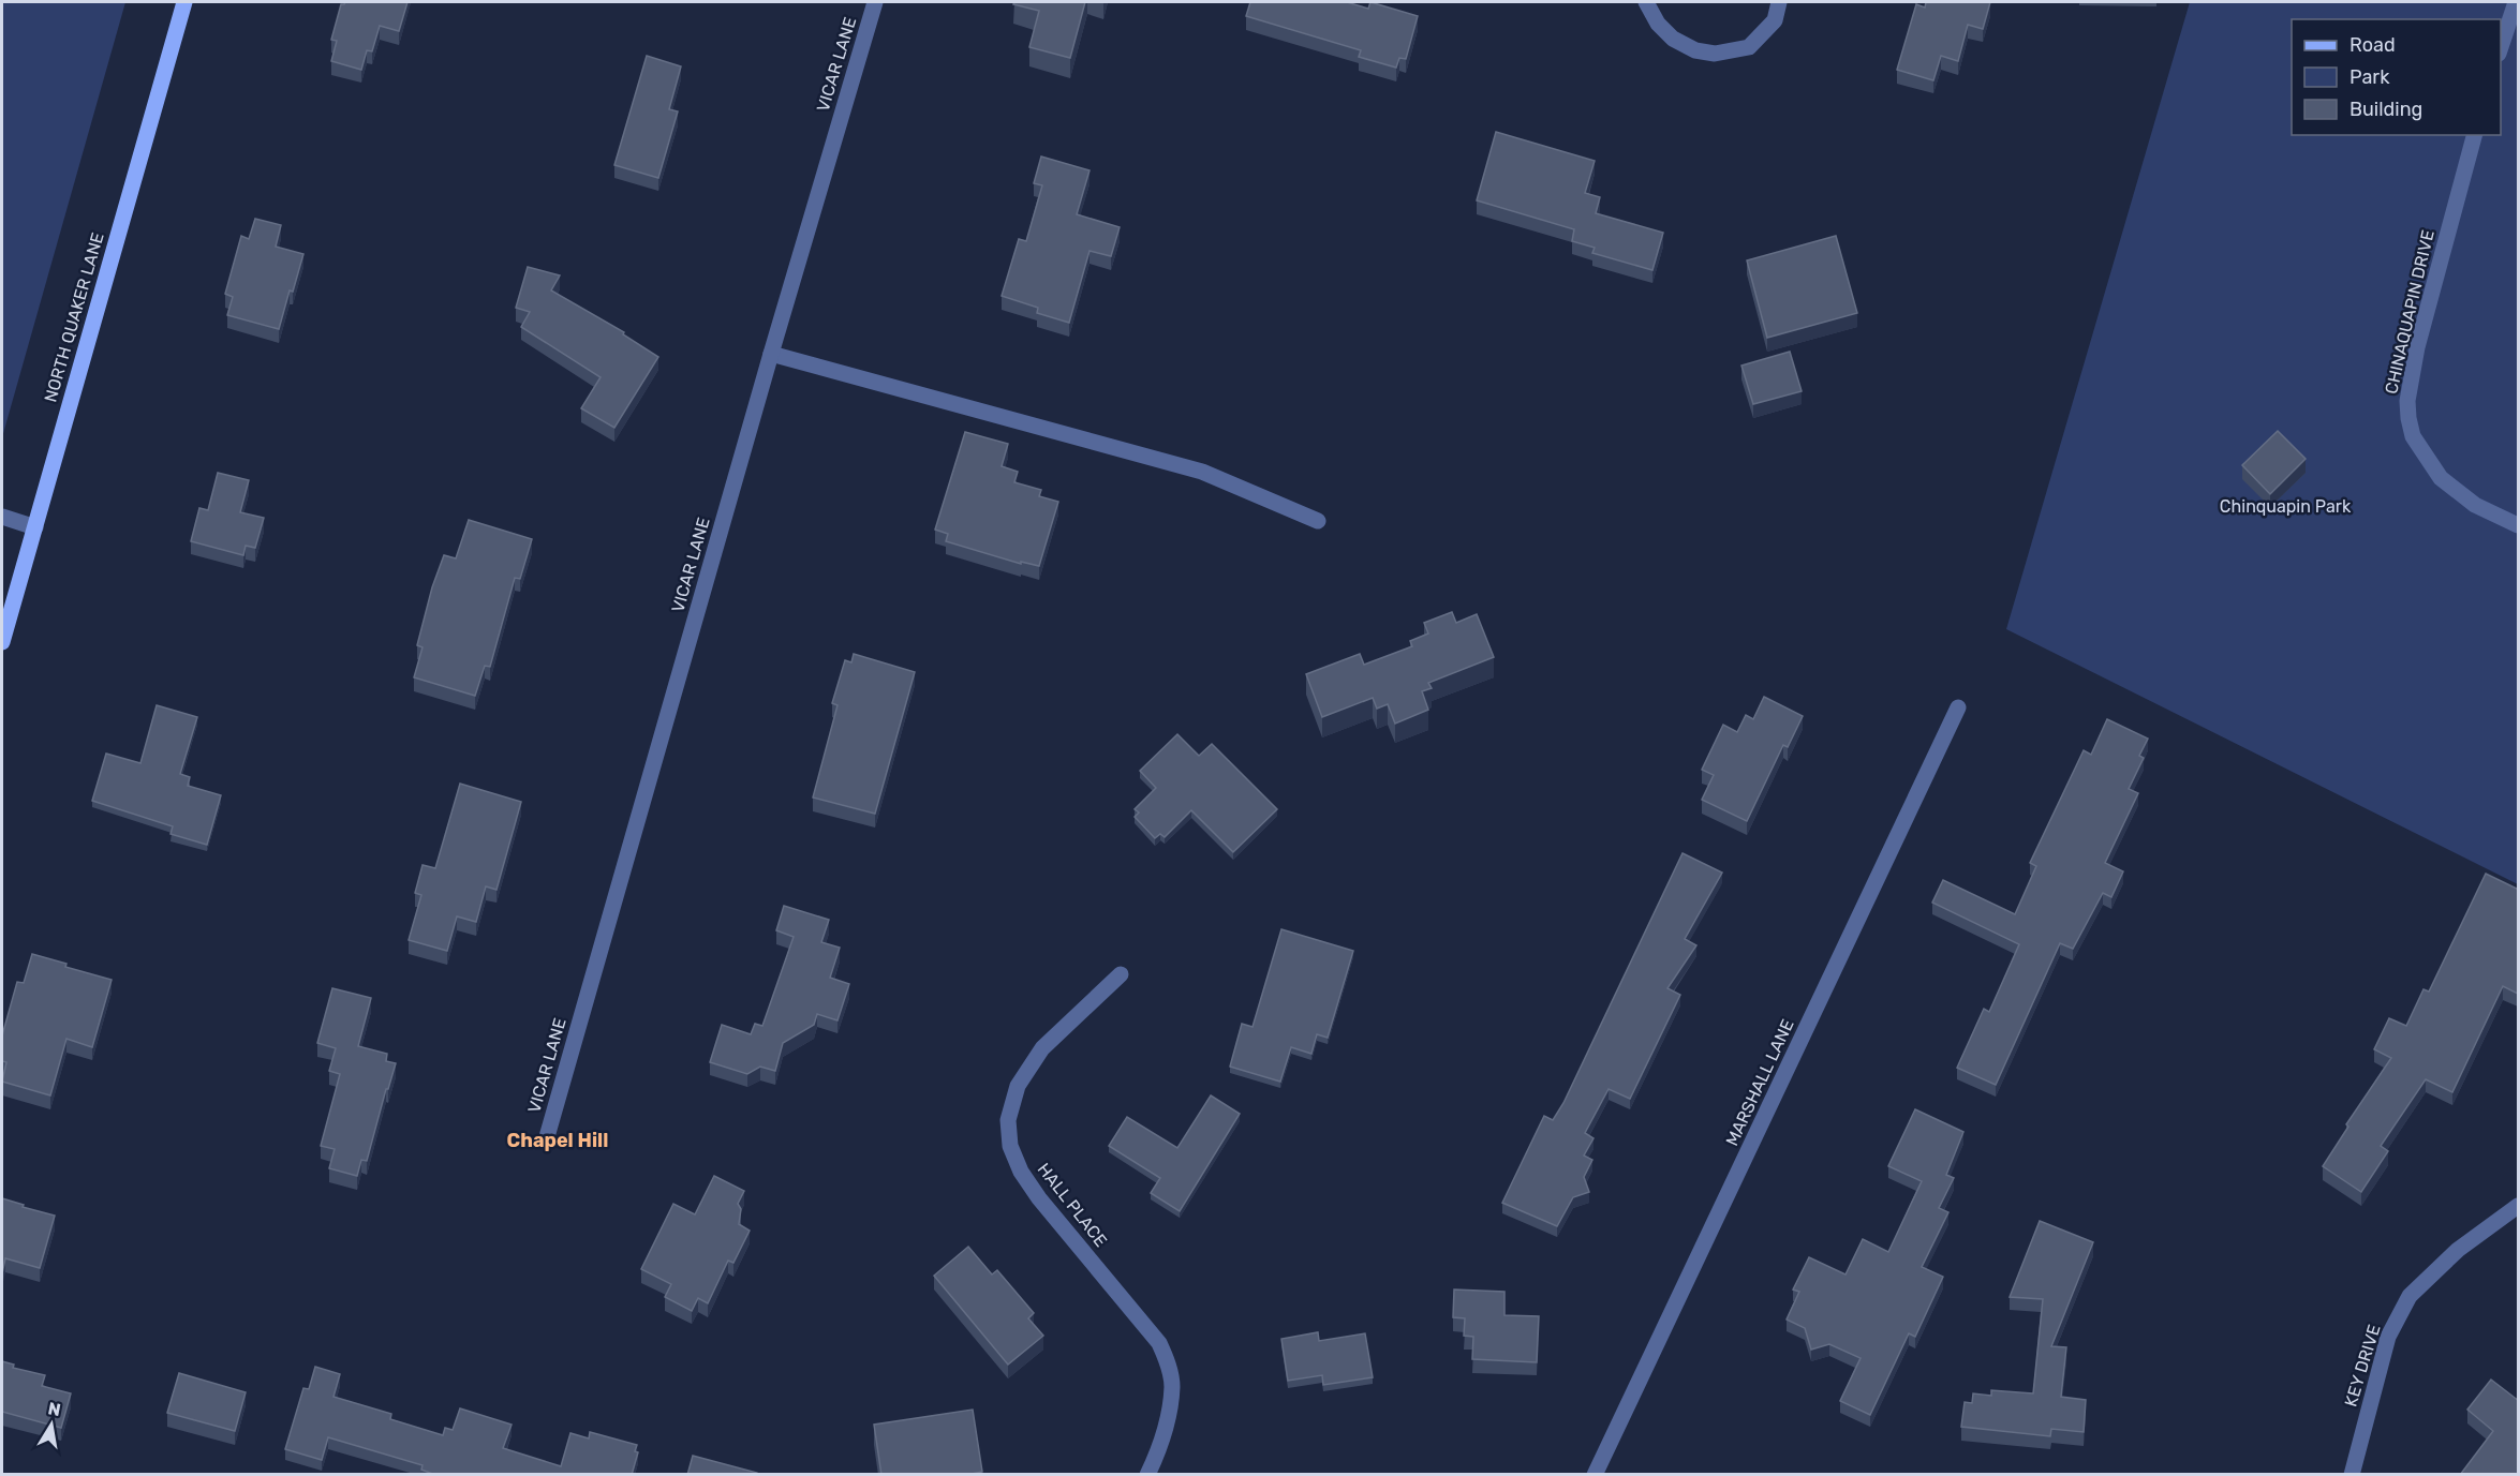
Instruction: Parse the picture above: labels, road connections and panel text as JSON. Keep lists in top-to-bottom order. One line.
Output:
{"streets":{"main road":["NORTH QUAKER LANE"],"street":["VICAR LANE","CHINAQUAPIN DRIVE","MARSHALL LANE","HALL PLACE","KEY DRIVE"]},"districts":["Chapel Hill"],"parks":["Chinquapin Park"],"legend":["Road","Park","Building"],"north":"top"}
